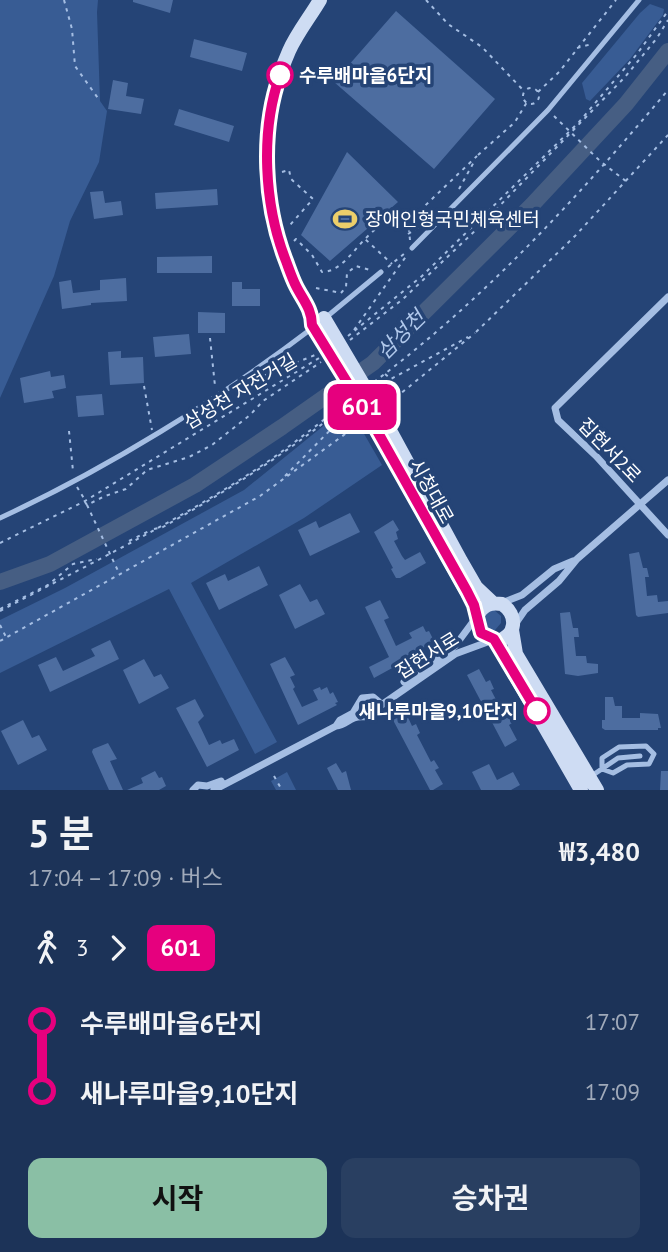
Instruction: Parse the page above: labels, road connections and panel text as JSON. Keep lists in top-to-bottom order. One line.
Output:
{"streets":{"street":["집현서2로","시청대로","집현서로"],"path":["삼성천 자전거길"]},"crossings":[["시청대로","집현서로"]],"water":["삼성천"],"places":{"other":["수루배마을6단지","새나루마을9,10단지"],"sports":["장애인형국민체육센터"]},"lines":["bus line 601"],"page":{"on_map":"601","heading":["5 분","17:04 – 17:09 · 버스","₩3,480"],"legs":["3","601"],"list":[{"name":"수루배마을6단지","value":"17:07"},{"name":"새나루마을9,10단지","value":"17:09"}],"buttons":["시작","승차권"]}}
